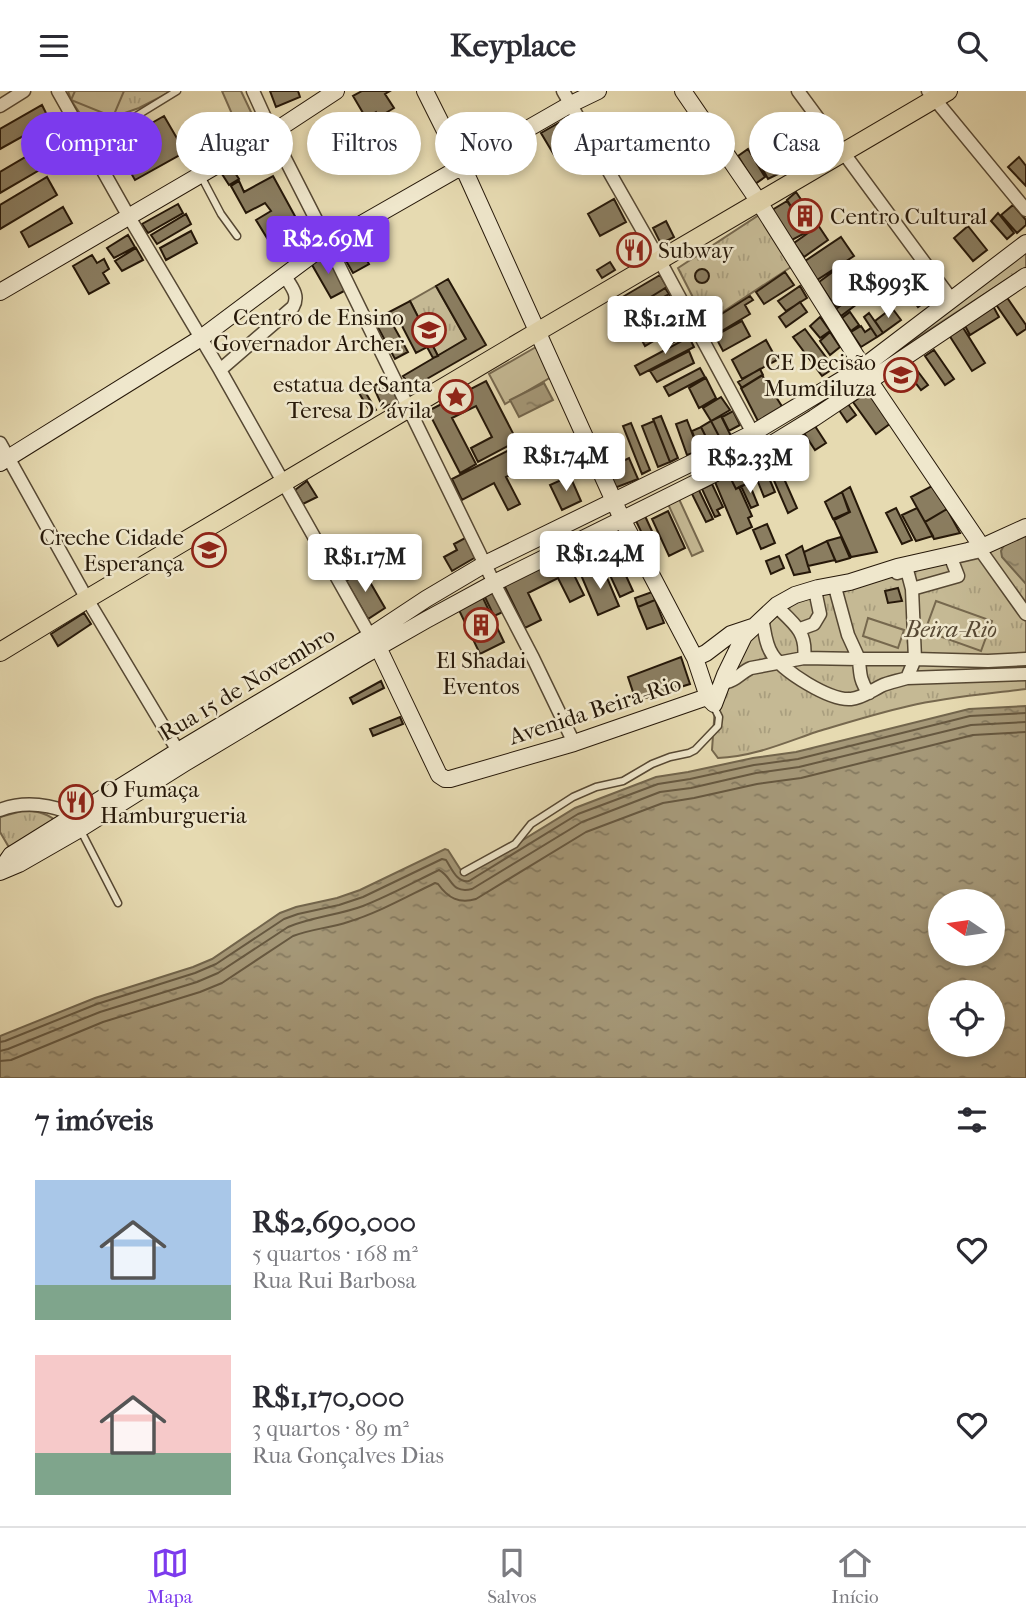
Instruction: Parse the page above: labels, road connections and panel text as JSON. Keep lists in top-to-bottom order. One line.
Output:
{"streets":{"main road":["Rua 15 de Novembro","Avenida Beira-Rio"]},"crossings":[["Rua 15 de Novembro","Avenida Beira-Rio"]],"parks":["Beira-Rio"],"places":{"building":["Centro Cultural","El Shadai Eventos"],"restaurant":["Subway","O Fumaça Hamburgueria"],"school or university":["Centro de Ensino Governador Archer","CE Decisão Mumdiluza","Creche Cidade Esperança"],"place":["estatua de Santa Teresa D´ávila"]},"north":"left","page":{"header":"Keyplace","chip":["Comprar","Alugar","Filtros","Novo","Apartamento","Casa"],"price":["R$2.69M","R$993K","R$1.21M","R$1.74M","R$2.33M","R$1.24M","R$1.17M"],"heading":"7 imóveis","list":[{"name":"R$2,690,000","note":"5 quartos · 168 m² · Rua Rui Barbosa"},{"name":"R$1,170,000","note":"3 quartos · 89 m² · Rua Gonçalves Dias"}],"tabs":["Mapa","Salvos","Início"]}}
